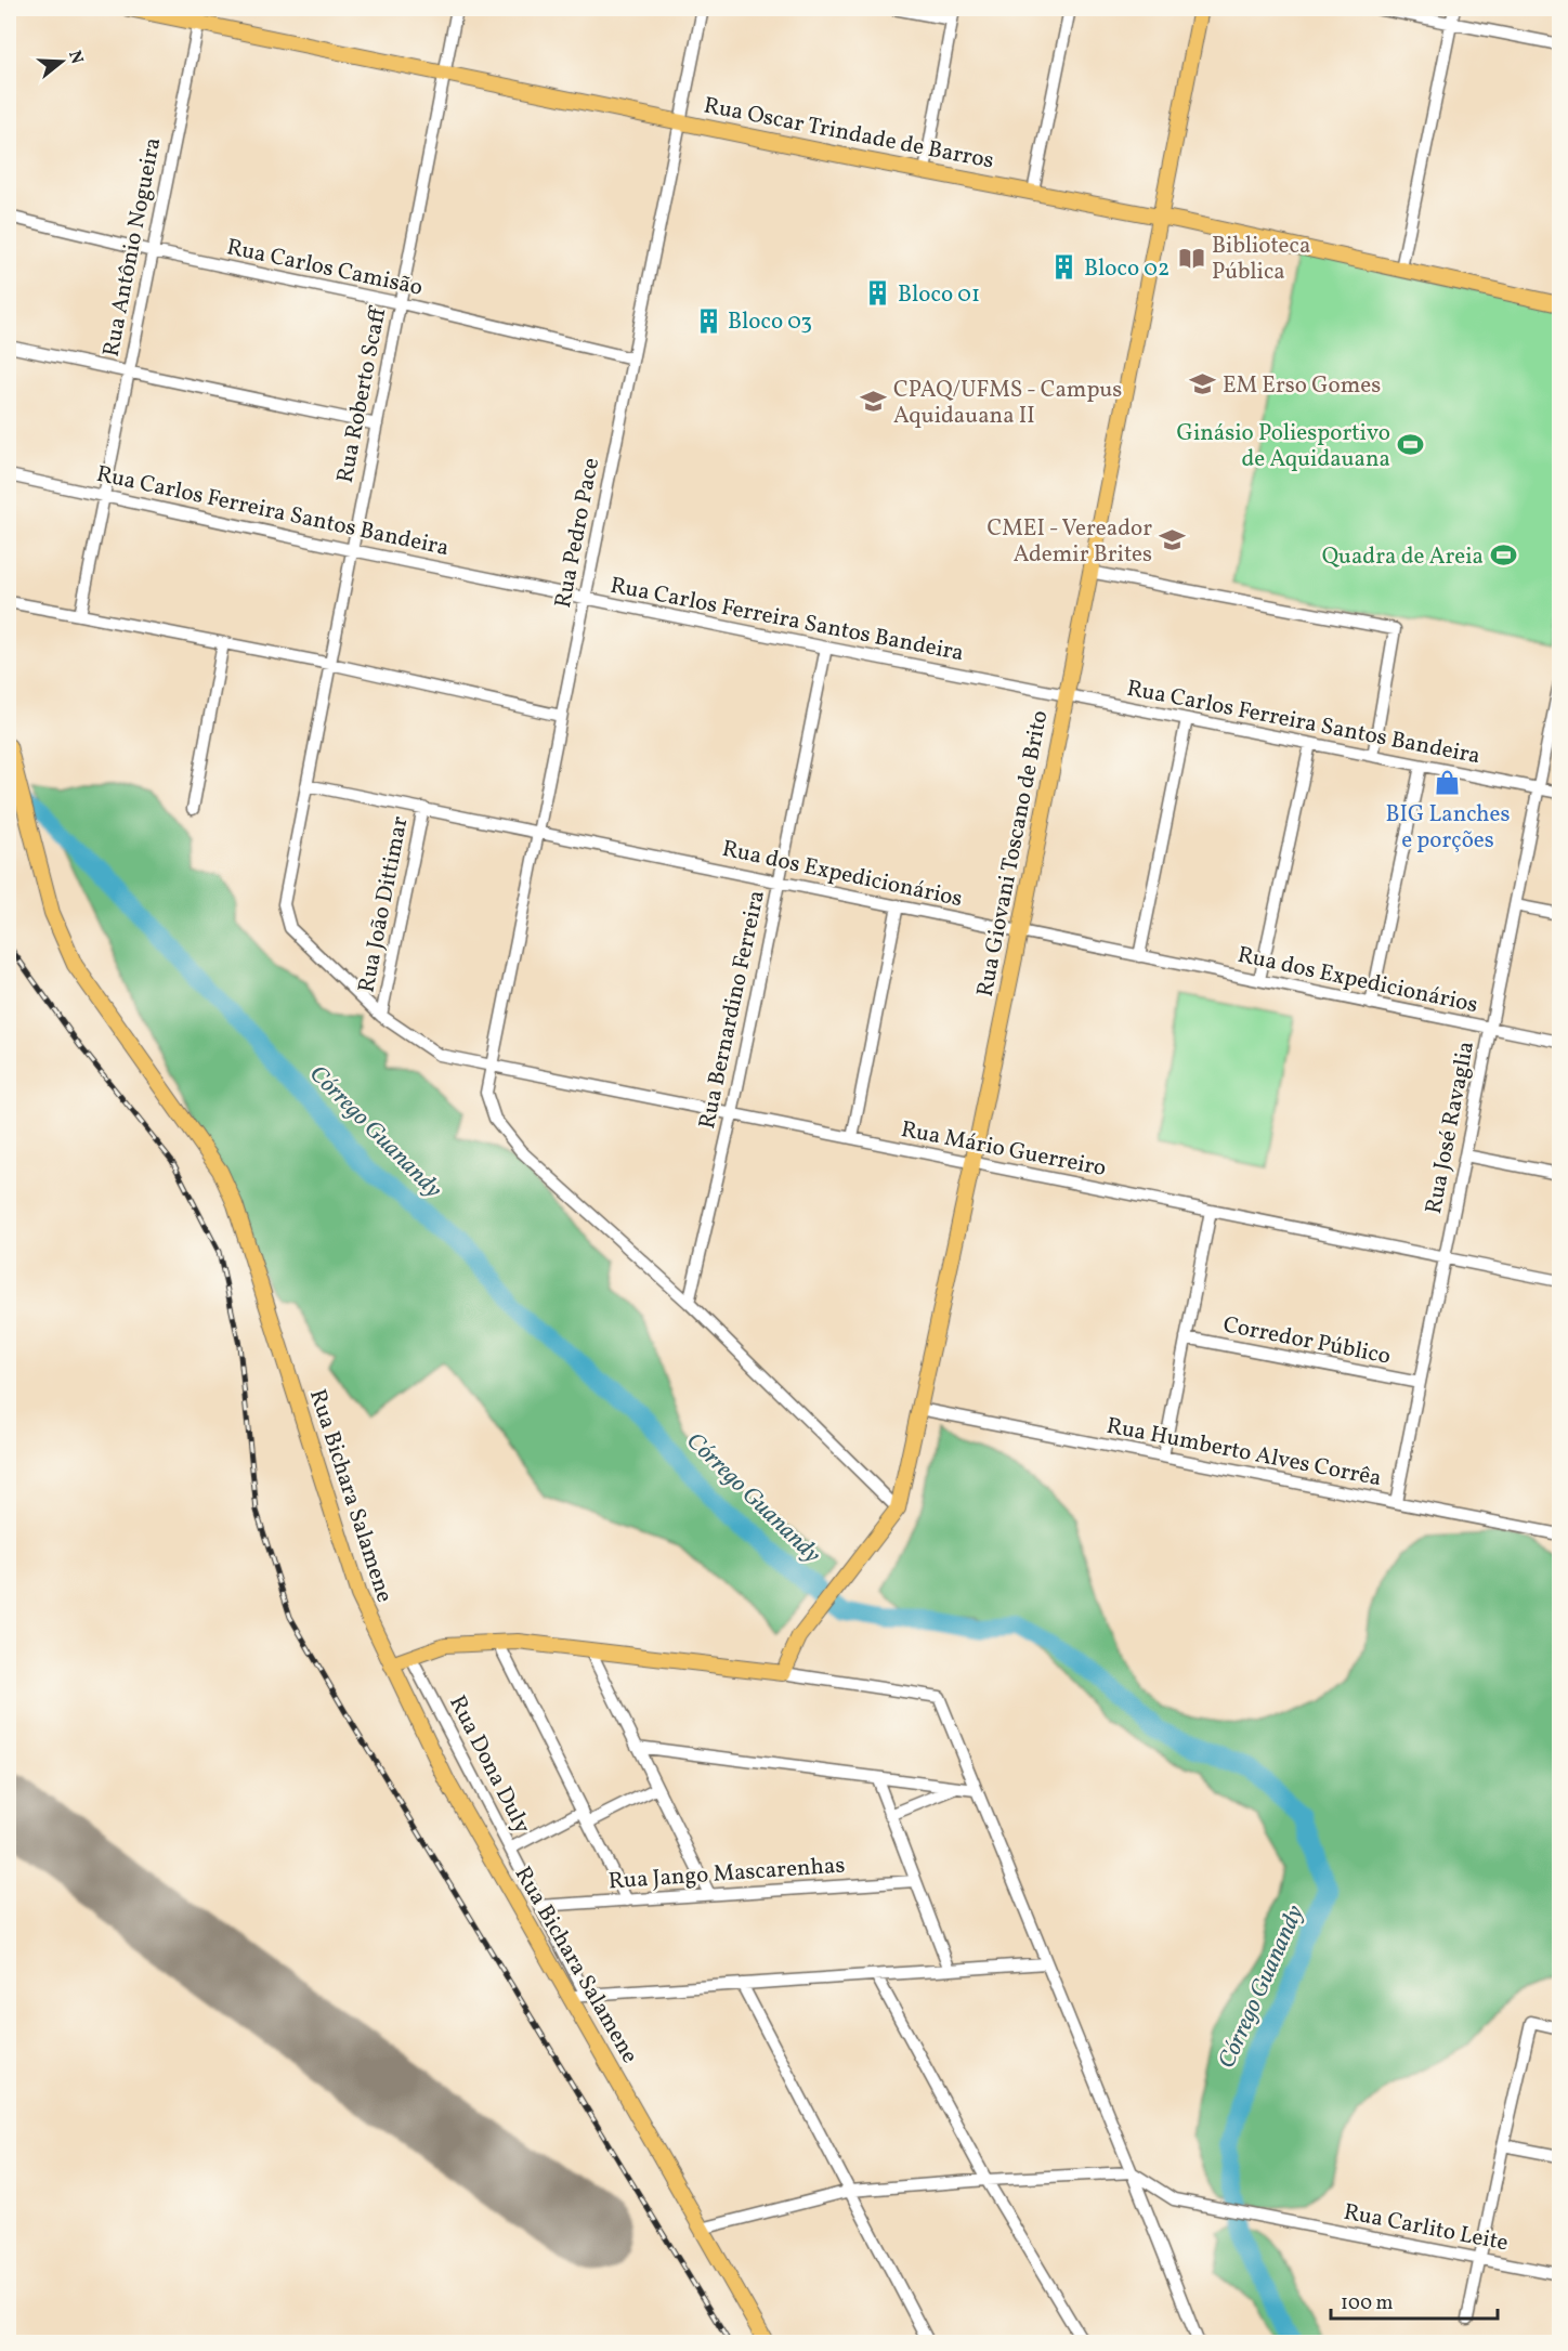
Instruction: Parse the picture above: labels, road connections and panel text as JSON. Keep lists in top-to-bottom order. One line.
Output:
{"streets":{"main road":["Rua Oscar Trindade de Barros","Rua Giovani Toscano de Brito","Rua Bichara Salamene"],"street":["Rua Antônio Nogueira","Rua Carlos Camisão","Rua Roberto Scaff","Rua Carlos Ferreira Santos Bandeira","Rua Pedro Pace","Rua dos Expedicionários","Rua João Dittimar","Rua Bernardino Ferreira","Rua José Ravaglia","Rua Mário Guerreiro","Corredor Público","Rua Humberto Alves Corrêa","Rua Dona Duly","Rua Jango Mascarenhas","Rua Carlito Leite"]},"crossings":[["Rua Oscar Trindade de Barros","Rua Antônio Nogueira"],["Rua Oscar Trindade de Barros","Rua Roberto Scaff"],["Rua Oscar Trindade de Barros","Rua Pedro Pace"],["Rua Oscar Trindade de Barros","Rua Giovani Toscano de Brito"],["Rua Antônio Nogueira","Rua Carlos Camisão"],["Rua Antônio Nogueira","Rua Carlos Ferreira Santos Bandeira"],["Rua Carlos Camisão","Rua Roberto Scaff"],["Rua Carlos Camisão","Rua Pedro Pace"],["Rua Roberto Scaff","Rua Carlos Ferreira Santos Bandeira"],["Rua Roberto Scaff","Rua dos Expedicionários"],["Rua Roberto Scaff","Rua João Dittimar"],["Rua Carlos Ferreira Santos Bandeira","Rua Pedro Pace"],["Rua Carlos Ferreira Santos Bandeira","Rua Giovani Toscano de Brito"],["Rua Carlos Ferreira Santos Bandeira","Rua Bernardino Ferreira"],["Rua Carlos Ferreira Santos Bandeira","Rua José Ravaglia"],["Rua Pedro Pace","Rua Giovani Toscano de Brito"],["Rua Pedro Pace","Rua dos Expedicionários"],["Rua Pedro Pace","Rua Bernardino Ferreira"],["Rua Pedro Pace","Rua Mário Guerreiro"],["Rua Giovani Toscano de Brito","Rua dos Expedicionários"],["Rua Giovani Toscano de Brito","Rua Mário Guerreiro"],["Rua Giovani Toscano de Brito","Rua Humberto Alves Corrêa"],["Rua dos Expedicionários","Rua João Dittimar"],["Rua dos Expedicionários","Rua Bernardino Ferreira"],["Rua dos Expedicionários","Rua José Ravaglia"],["Rua João Dittimar","Rua Mário Guerreiro"],["Rua Bernardino Ferreira","Rua Mário Guerreiro"],["Rua José Ravaglia","Rua Mário Guerreiro"],["Rua José Ravaglia","Corredor Público"],["Rua José Ravaglia","Rua Humberto Alves Corrêa"],["Rua Dona Duly","Rua Jango Mascarenhas"]],"water":["Córrego Guanandy"],"places":{"library":["Biblioteca Pública"],"building":["Bloco 02","Bloco 01","Bloco 03"],"school or university":["EM Erso Gomes","CPAQ/UFMS - Campus Aquidauana II","CMEI - Vereador Ademir Brites"],"sports":["Ginásio Poliesportivo de Aquidauana","Quadra de Areia"],"shop":["BIG Lanches e porções"]},"scale_bar":"100 m","north":"right"}
